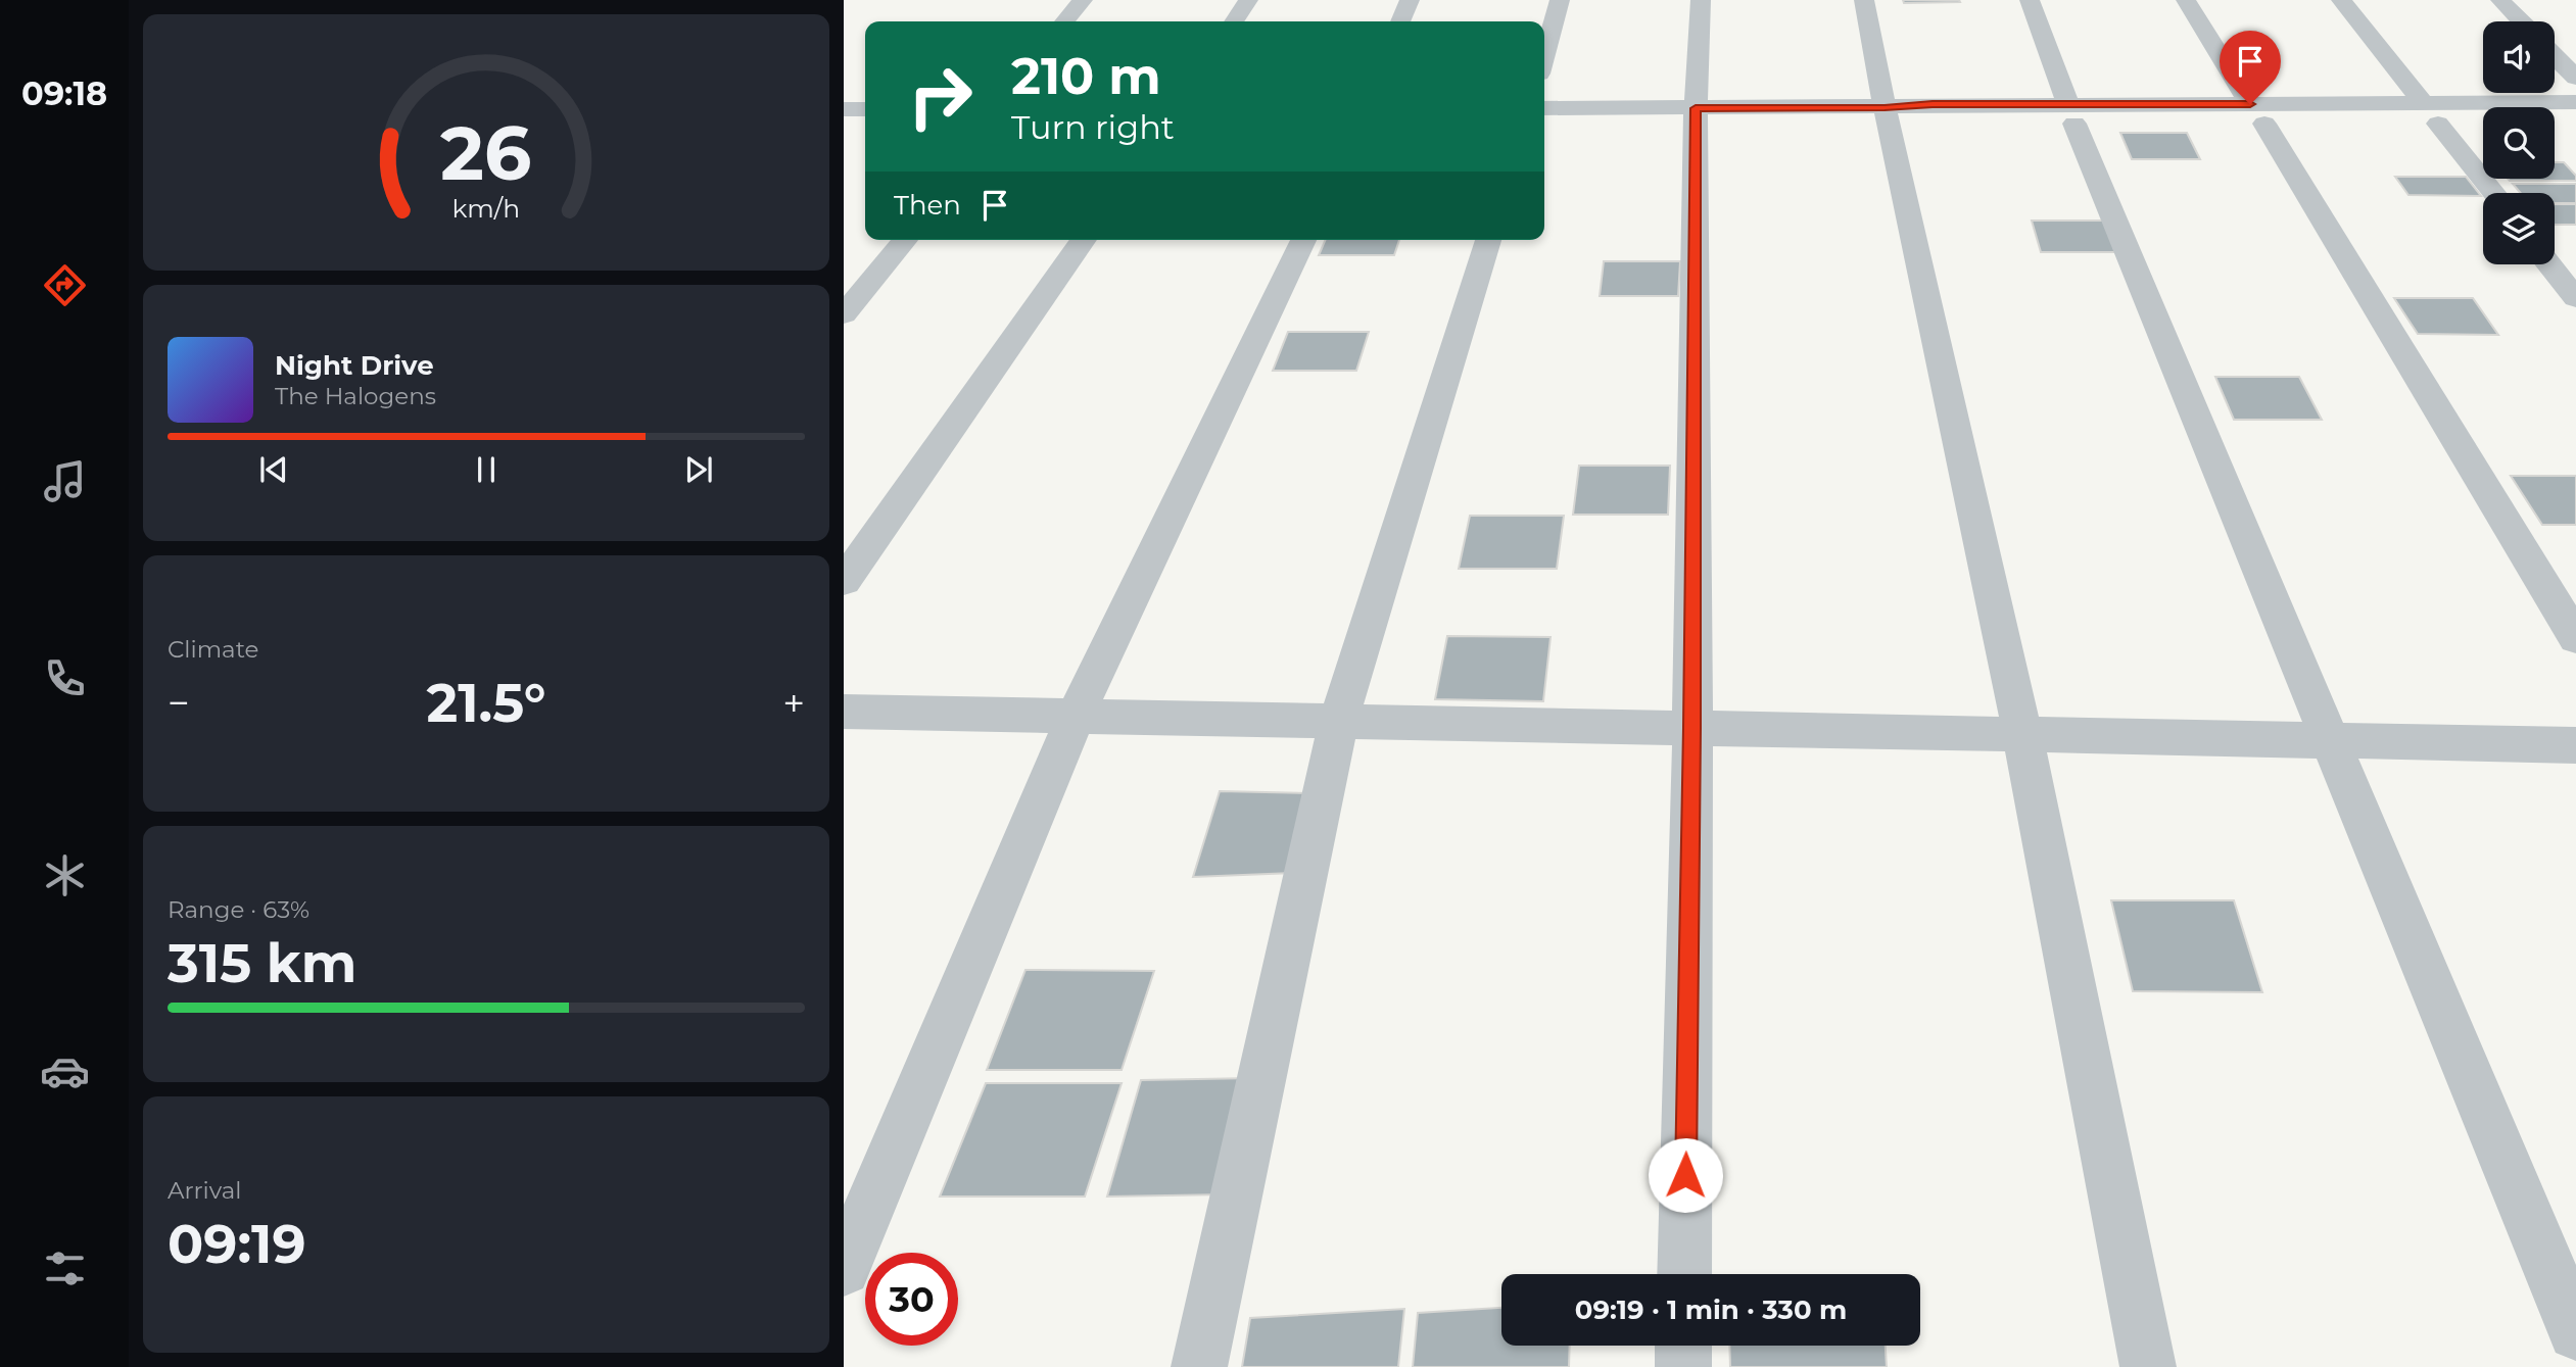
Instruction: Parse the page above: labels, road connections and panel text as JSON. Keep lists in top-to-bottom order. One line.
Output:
{"page":{"tabs":"09:18","turn":["210 m","Turn right"],"then":"Then","song":["Night Drive","The Halogens"],"tile":["Climate",["Range · 63%","315 km"],["Arrival","09:19"]],"heat":["−","21.5°","+"],"limit":"30","trip":"09:19 · 1 min · 330 m","gauge":["26","km/h"]}}
